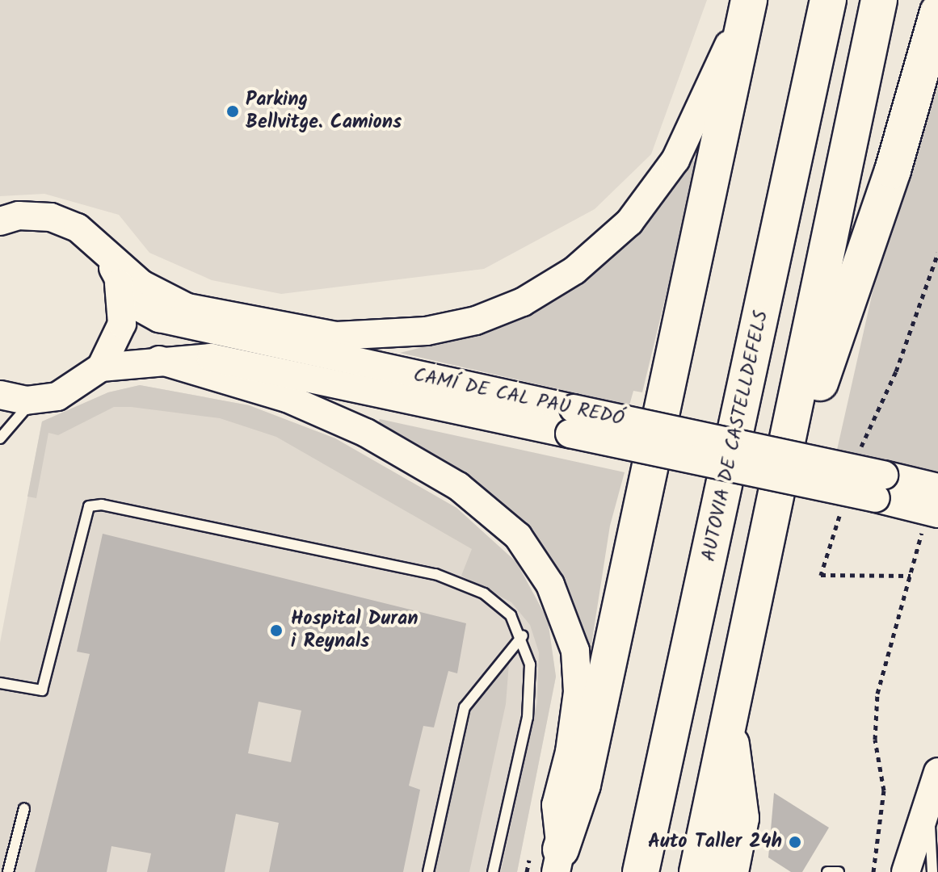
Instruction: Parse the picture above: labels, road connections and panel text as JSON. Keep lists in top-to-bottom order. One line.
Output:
{"streets":{"highway":["AUTOVIA DE CASTELLDEFELS"],"street":["CAMÍ DE CAL PAU REDÓ"]},"places":["Parking Bellvitge. Camions","Hospital Duran i Reynals","Auto Taller 24h"]}
